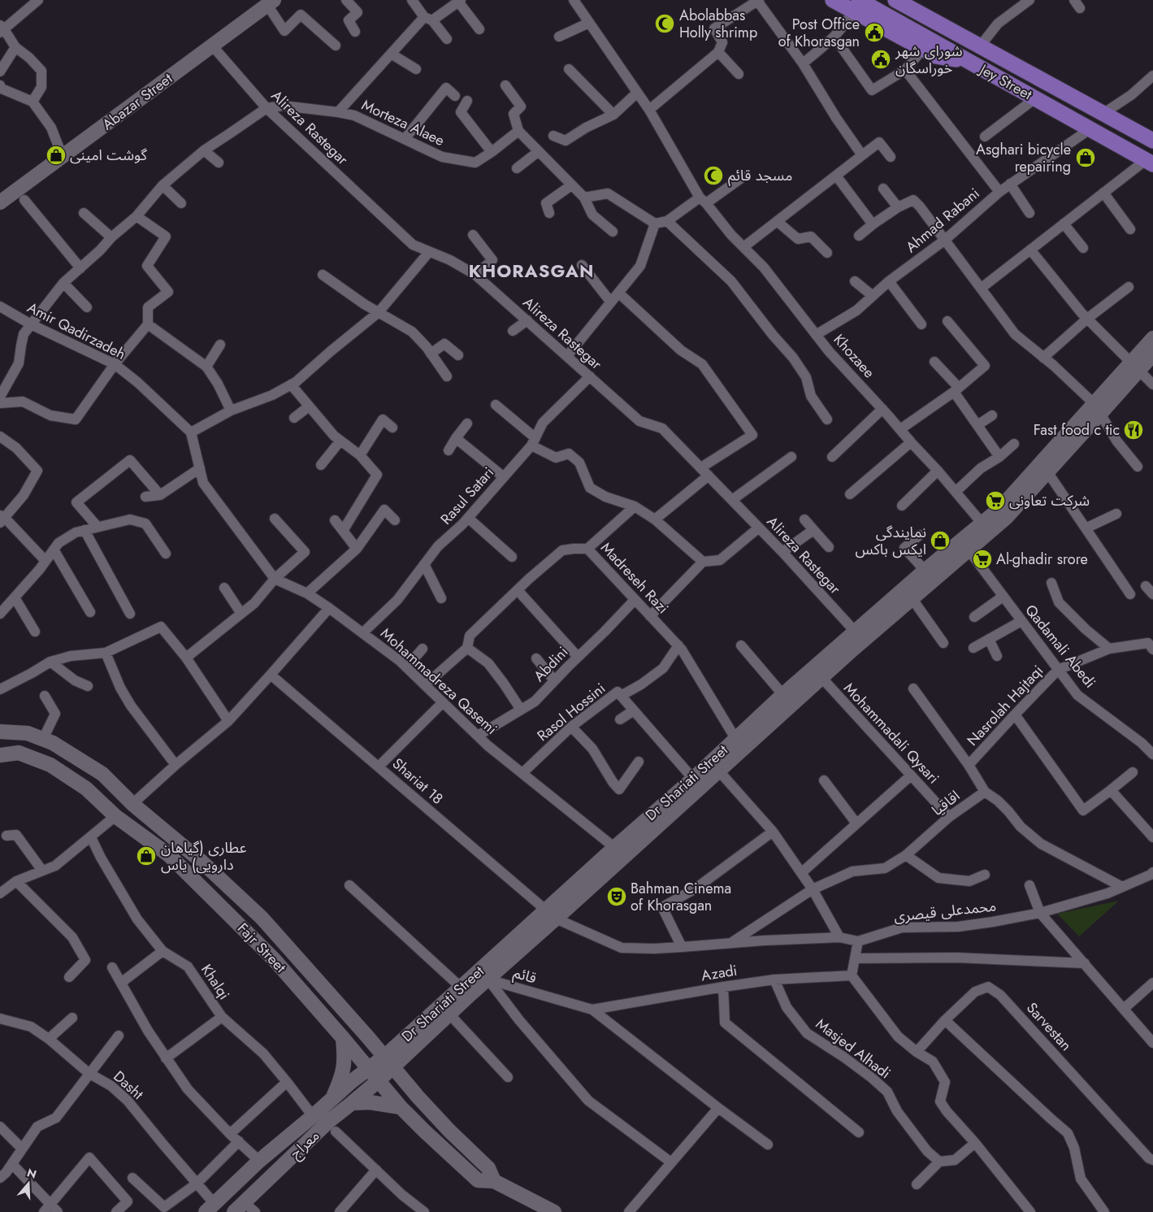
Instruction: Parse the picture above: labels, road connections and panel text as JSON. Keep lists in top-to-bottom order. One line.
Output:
{"streets":{"main road":["Jey Street","Abazar Street","Dr Shariati Street","Fajr Street","معراج"],"street":["Morteza Alaee","Alireza Rastegar","Ahmad Rabani","Amir Qadirzadeh","Khozaee","Rasul Satari","Madreseh Razi","Qadamali Abedi","Abdini","Mohammadreza Qasemi","Nasrolah Hajtaqi","Rasol Hossini","Mohammadali Qysari","Shariat 18","اقاقیا","محمدعلی قیصری","Azadi","قائم","Khalqi","Sarvestan","Masjed Alhadi","Dasht"]},"crossings":[["Jey Street","Ahmad Rabani"],["Abazar Street","Alireza Rastegar"],["Morteza Alaee","Alireza Rastegar"],["Alireza Rastegar","Rasul Satari"],["Alireza Rastegar","Dr Shariati Street"],["Ahmad Rabani","Khozaee"],["Amir Qadirzadeh","Mohammadreza Qasemi"],["Khozaee","Dr Shariati Street"],["Rasul Satari","Mohammadreza Qasemi"],["Madreseh Razi","Abdini"],["Madreseh Razi","Mohammadreza Qasemi"],["Madreseh Razi","Dr Shariati Street"],["Qadamali Abedi","Nasrolah Hajtaqi"],["Qadamali Abedi","Dr Shariati Street"],["Abdini","Mohammadreza Qasemi"],["Mohammadreza Qasemi","Rasol Hossini"],["Mohammadreza Qasemi","Dr Shariati Street"],["Rasol Hossini","Dr Shariati Street"],["Mohammadali Qysari","Dr Shariati Street"],["Mohammadali Qysari","اقاقیا"],["Shariat 18","Dr Shariati Street"],["Shariat 18","محمدعلی قیصری"],["Dr Shariati Street","Fajr Street"],["Dr Shariati Street","قائم"],["Dr Shariati Street","Khalqi"],["Dr Shariati Street","Dasht"],["Dr Shariati Street","معراج"],["اقاقیا","محمدعلی قیصری"],["Fajr Street","معراج"],["Azadi","قائم"],["Azadi","Masjed Alhadi"]],"districts":["KHORASGAN"],"places":{"mosque":["Abolabbas Holly shrimp","مسجد قائم"],"public building":["Post Office of Khorasgan","شورای شهر خوراسگان"],"shop":["گوشت امینی","Asghari bicycle repairing","نمایندگی ایکس باکس","عطاری (گیاهان دارویی) یاس"],"restaurant":["Fast food c tic"],"supermarket":["شرکت تعاونی","Al-ghadir srore"],"theatre":["Bahman Cinema of Khorasgan"]},"north":"top"}
